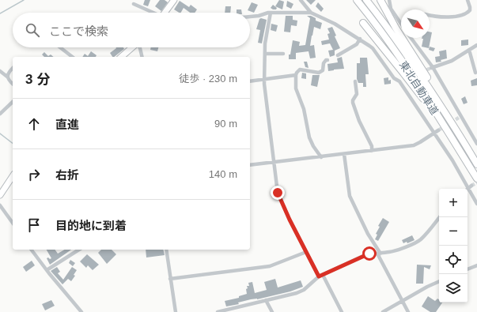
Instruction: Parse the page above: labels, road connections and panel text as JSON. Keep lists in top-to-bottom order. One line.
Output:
{"streets":{"highway":["東北自動車道"]},"north":"bottom right","page":{"search":"ここで検索","heading":["3 分","徒歩 · 230 m"],"list":[["直進","90 m"],["右折","140 m"],"目的地に到着"],"map_buttons":["+","−"]}}
